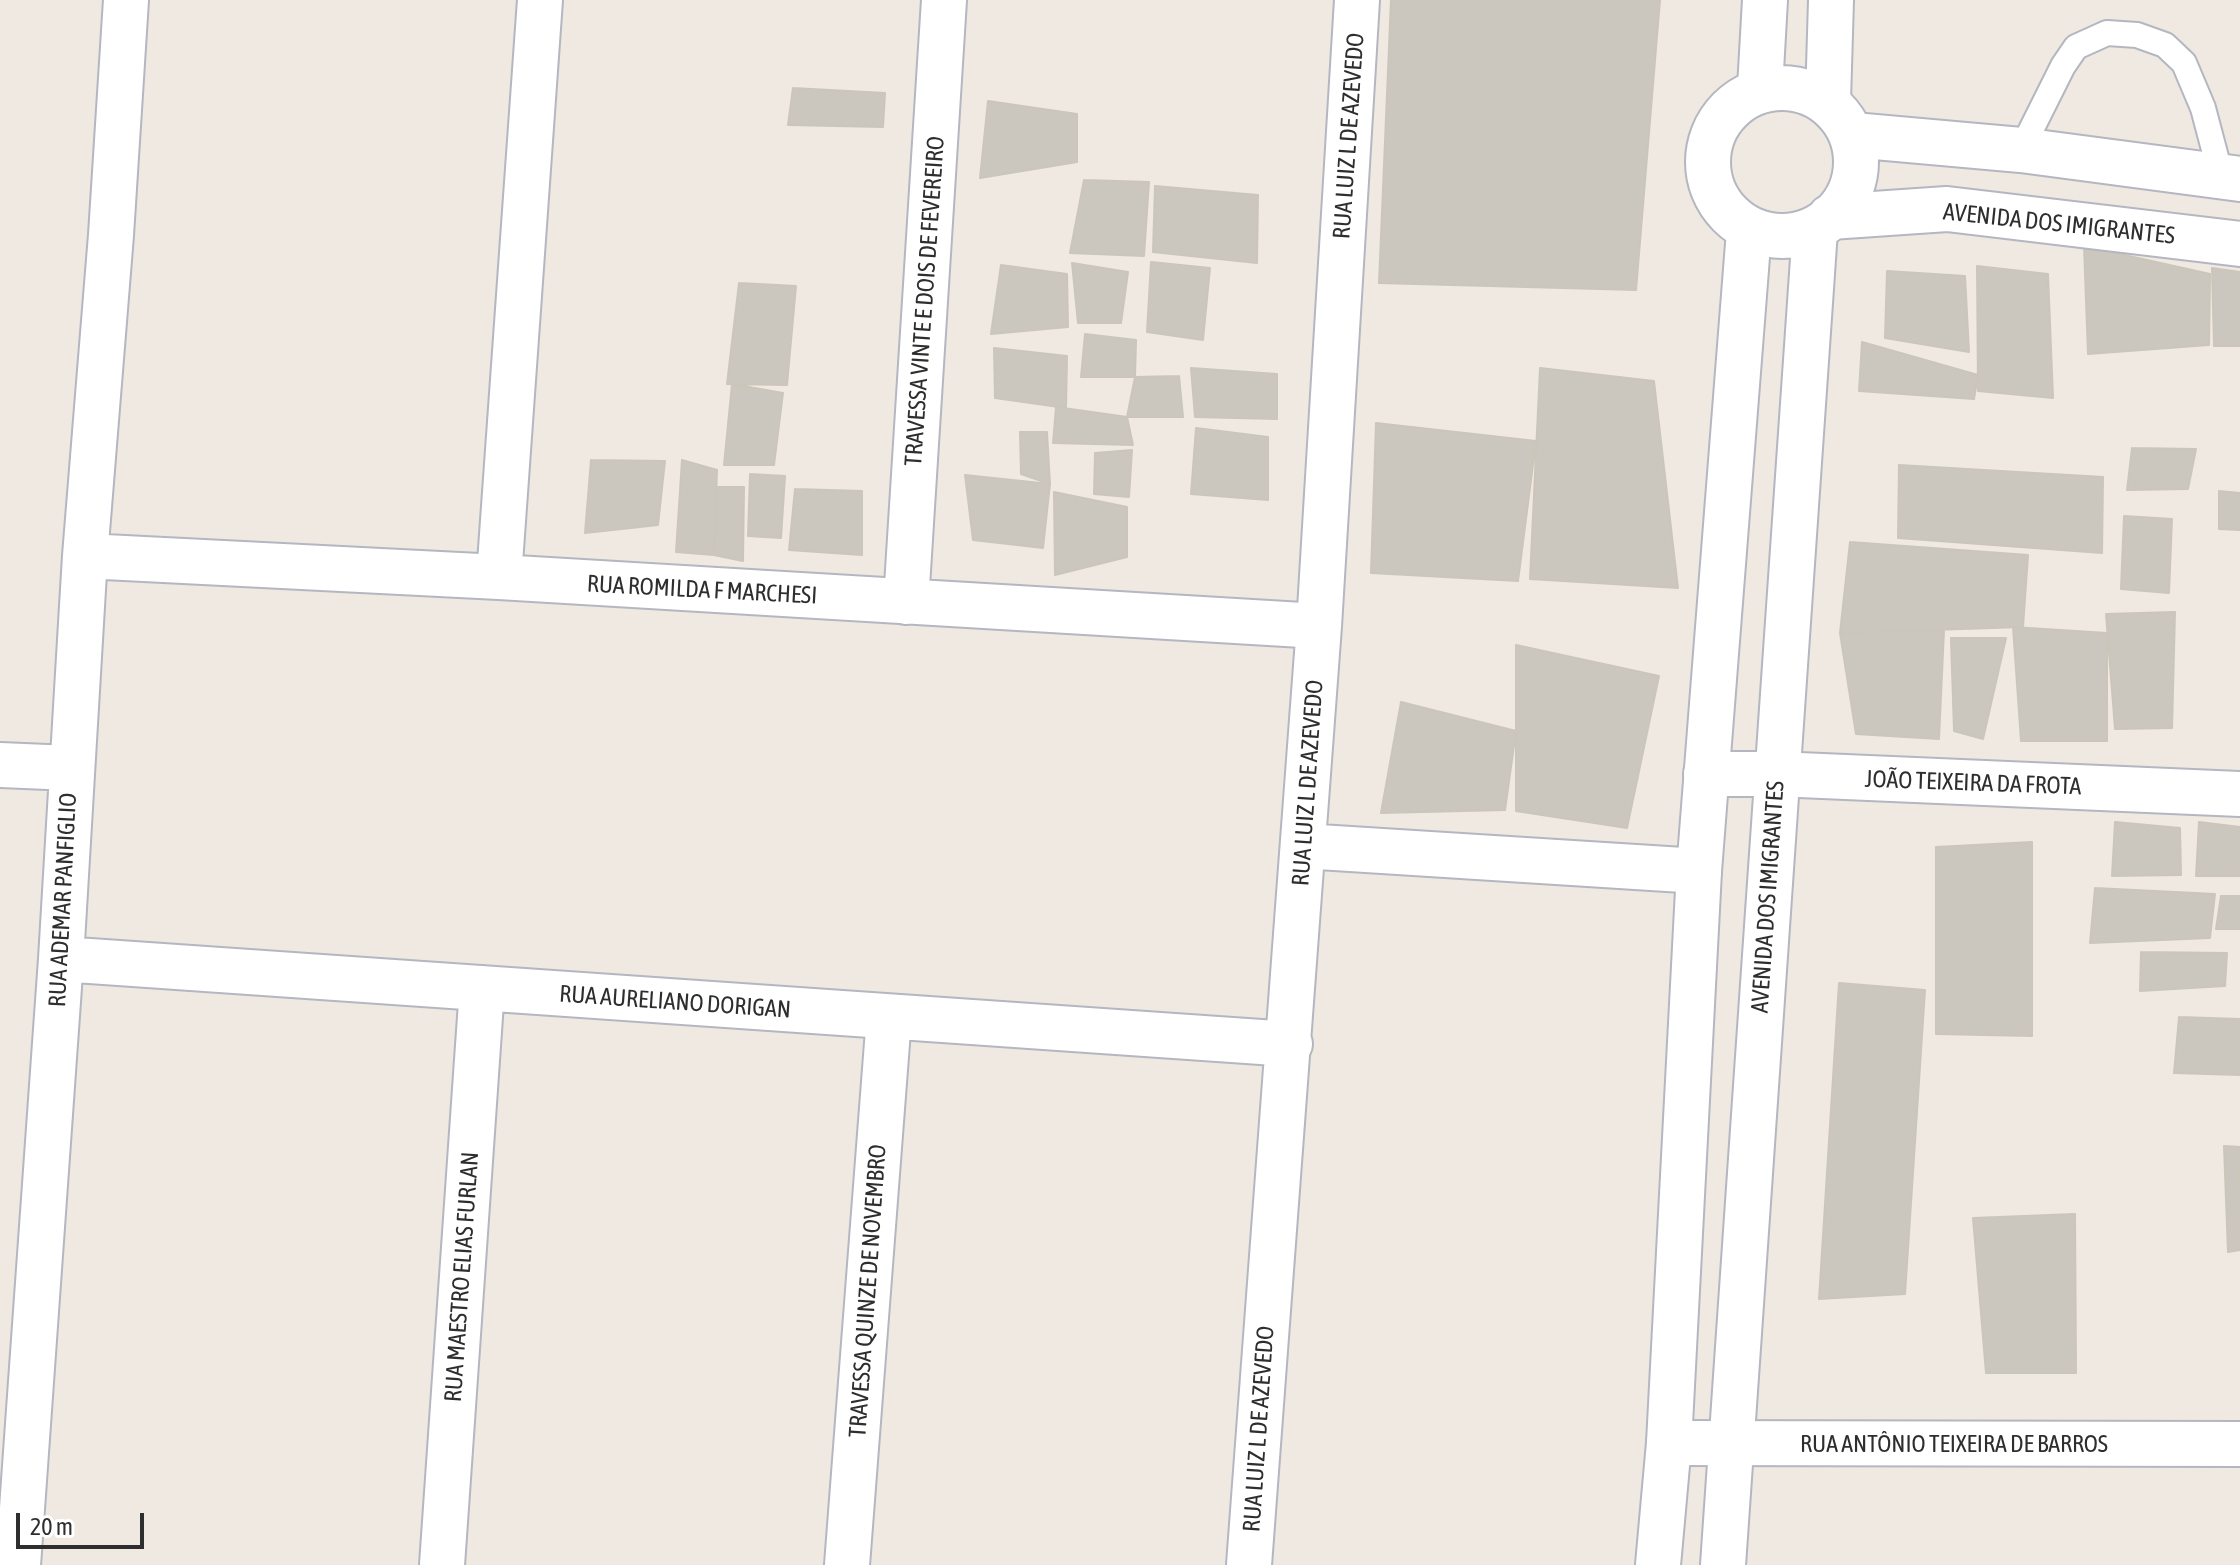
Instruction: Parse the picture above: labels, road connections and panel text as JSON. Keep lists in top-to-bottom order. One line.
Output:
{"streets":{"street":["RUA LUIZ L DE AZEVEDO","AVENIDA DOS IMIGRANTES","TRAVESSA VINTE E DOIS DE FEVEREIRO","RUA ROMILDA F MARCHESI","JOÃO TEIXEIRA DA FROTA","RUA ADEMAR PANFIGLIO","RUA AURELIANO DORIGAN","RUA MAESTRO ELIAS FURLAN","TRAVESSA QUINZE DE NOVEMBRO","RUA ANTÔNIO TEIXEIRA DE BARROS"]},"crossings":[["RUA LUIZ L DE AZEVEDO","RUA ROMILDA F MARCHESI"],["RUA LUIZ L DE AZEVEDO","RUA AURELIANO DORIGAN"],["AVENIDA DOS IMIGRANTES","JOÃO TEIXEIRA DA FROTA"],["AVENIDA DOS IMIGRANTES","RUA ANTÔNIO TEIXEIRA DE BARROS"],["TRAVESSA VINTE E DOIS DE FEVEREIRO","RUA ROMILDA F MARCHESI"],["RUA ROMILDA F MARCHESI","RUA ADEMAR PANFIGLIO"],["RUA ADEMAR PANFIGLIO","RUA AURELIANO DORIGAN"],["RUA AURELIANO DORIGAN","RUA MAESTRO ELIAS FURLAN"],["RUA AURELIANO DORIGAN","TRAVESSA QUINZE DE NOVEMBRO"]],"scale_bar":"20 m"}
